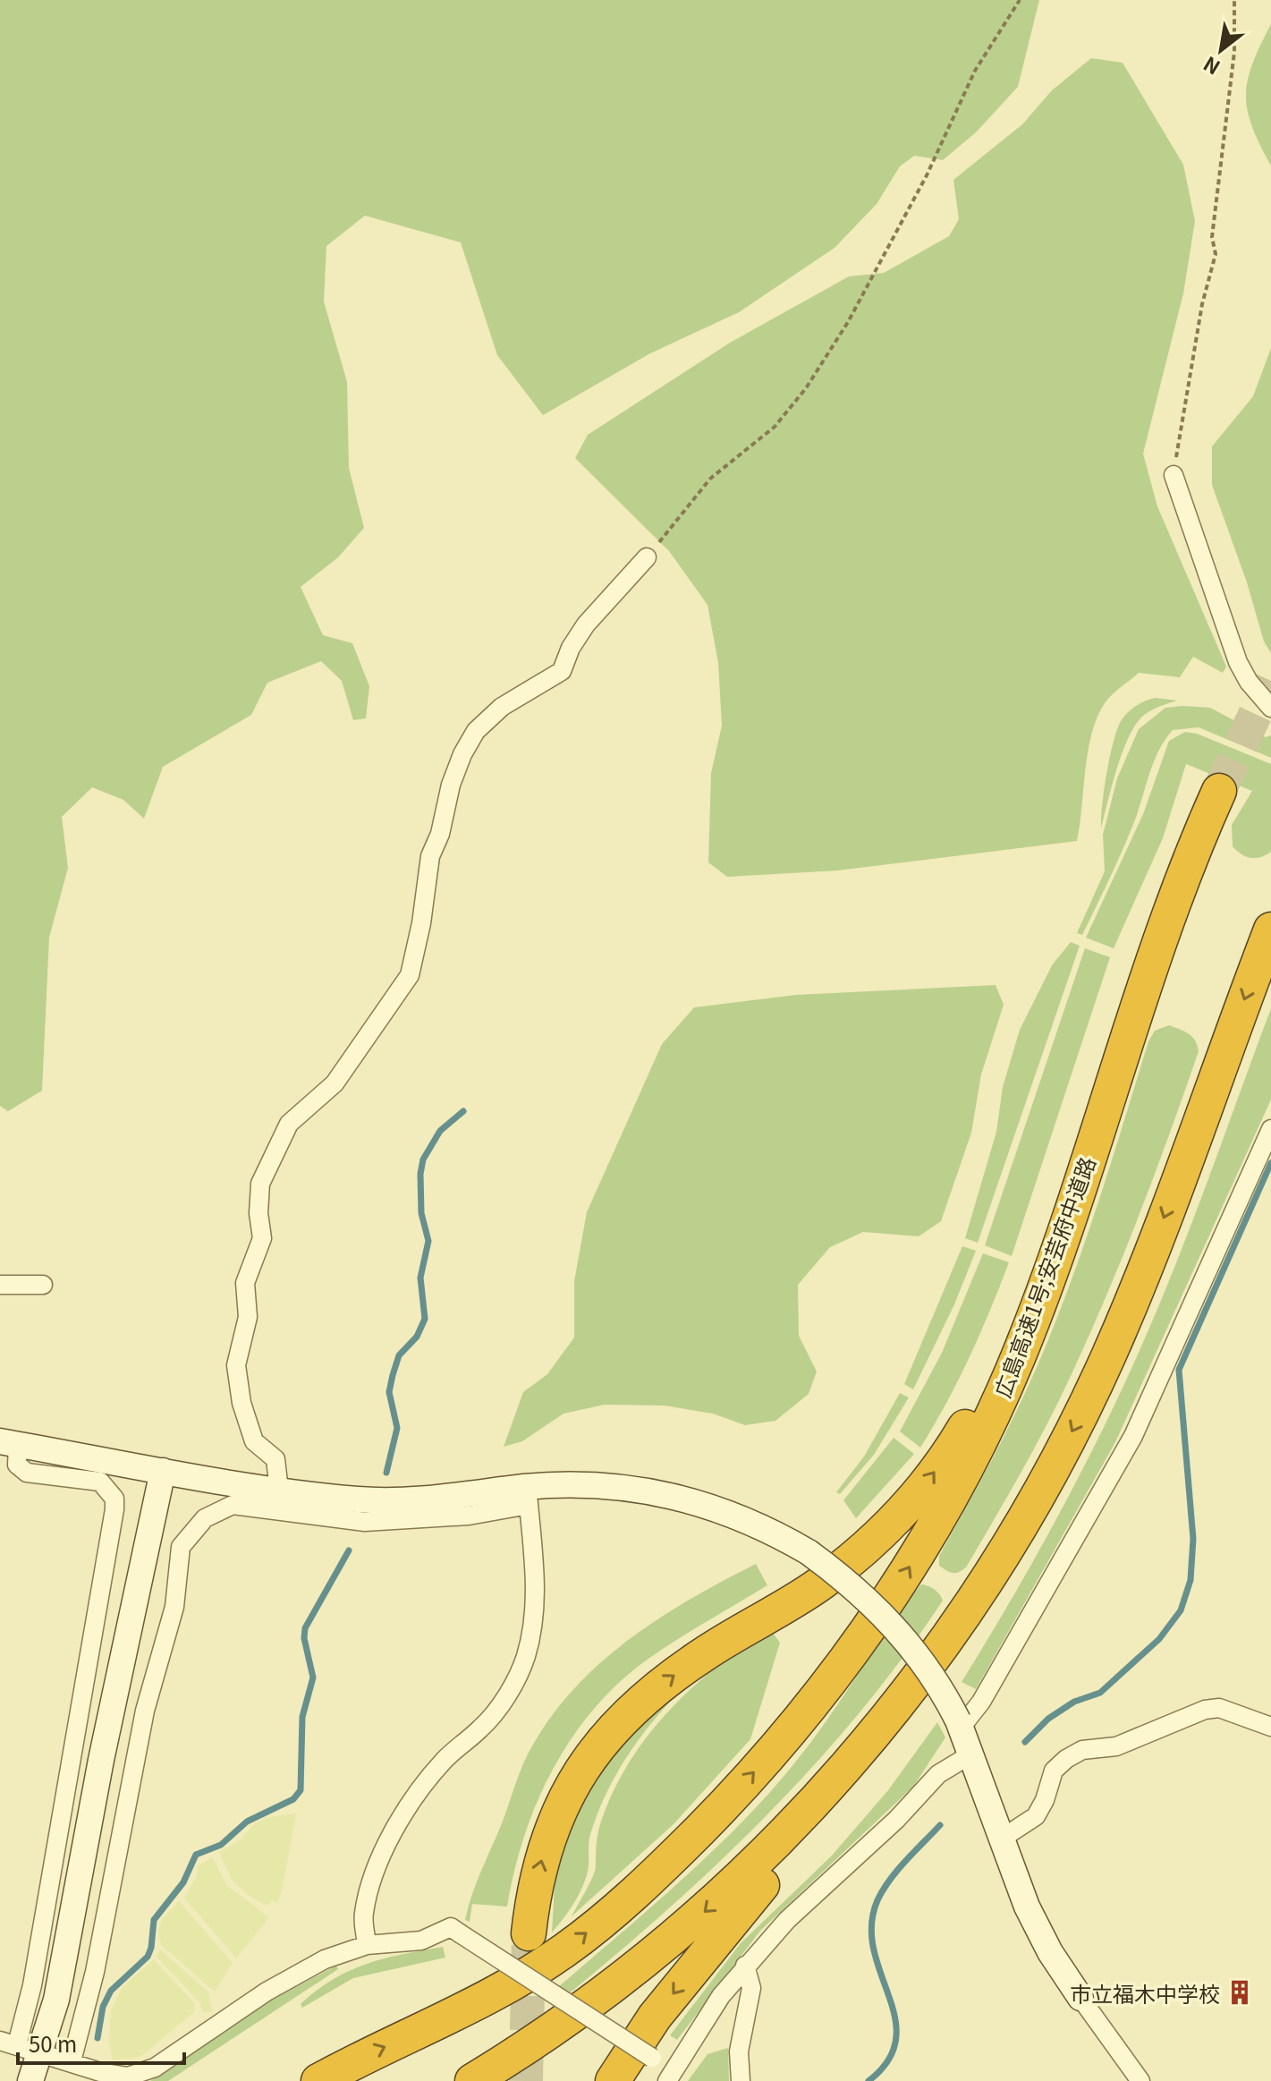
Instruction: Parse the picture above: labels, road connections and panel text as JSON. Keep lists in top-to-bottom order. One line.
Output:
{"streets":{"highway":["広島高速1号;安芸府中道路"]},"places":{"building":["市立福木中学校"]},"scale_bar":"50 m","north":"bottom left"}
